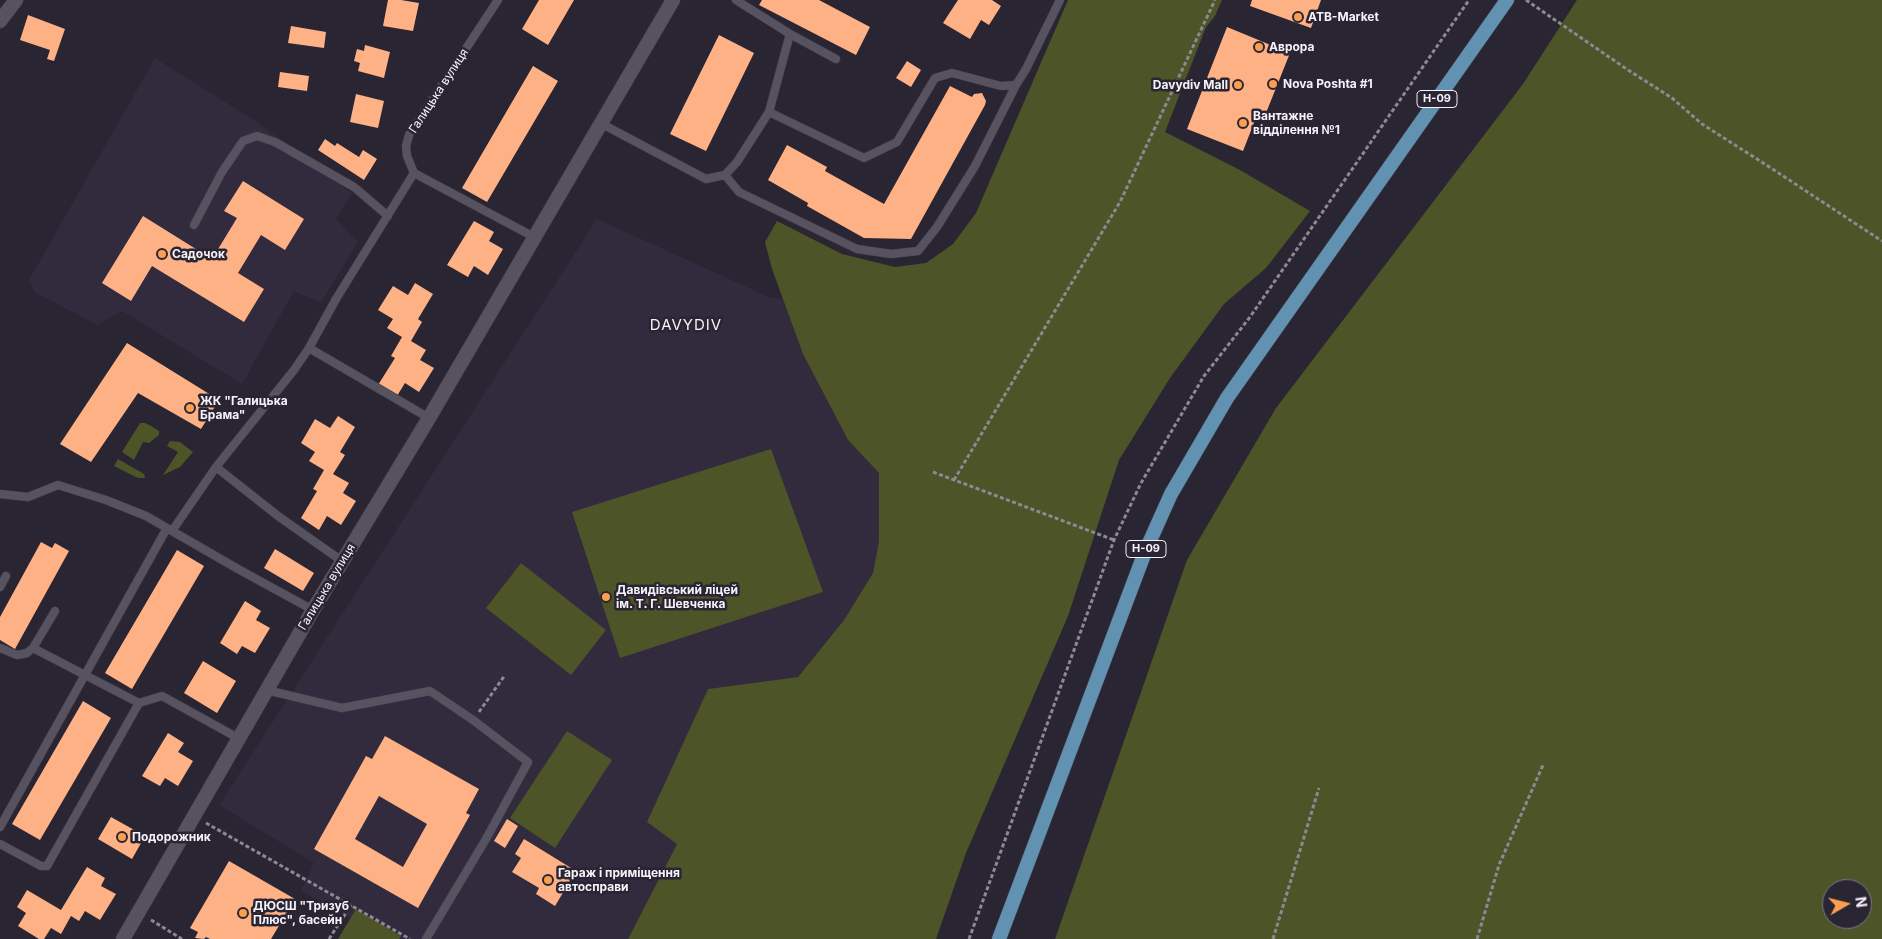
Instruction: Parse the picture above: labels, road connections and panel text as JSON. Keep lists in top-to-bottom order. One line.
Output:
{"streets":{"main road":["Н-09"],"street":["Галицька вулиця"]},"districts":["DAVYDIV"],"places":["ATB-Market","Аврора","Nova Poshta #1","Davydiv Mall","Вантажне відділення №1","Садочок","ЖК \"Галицька Брама\"","Давидівський ліцей ім. Т. Г. Шевченка","Подорожник","Гараж і приміщення автосправи","ДЮСШ \"Тризуб Плюс\", басейн"],"north":"right"}
